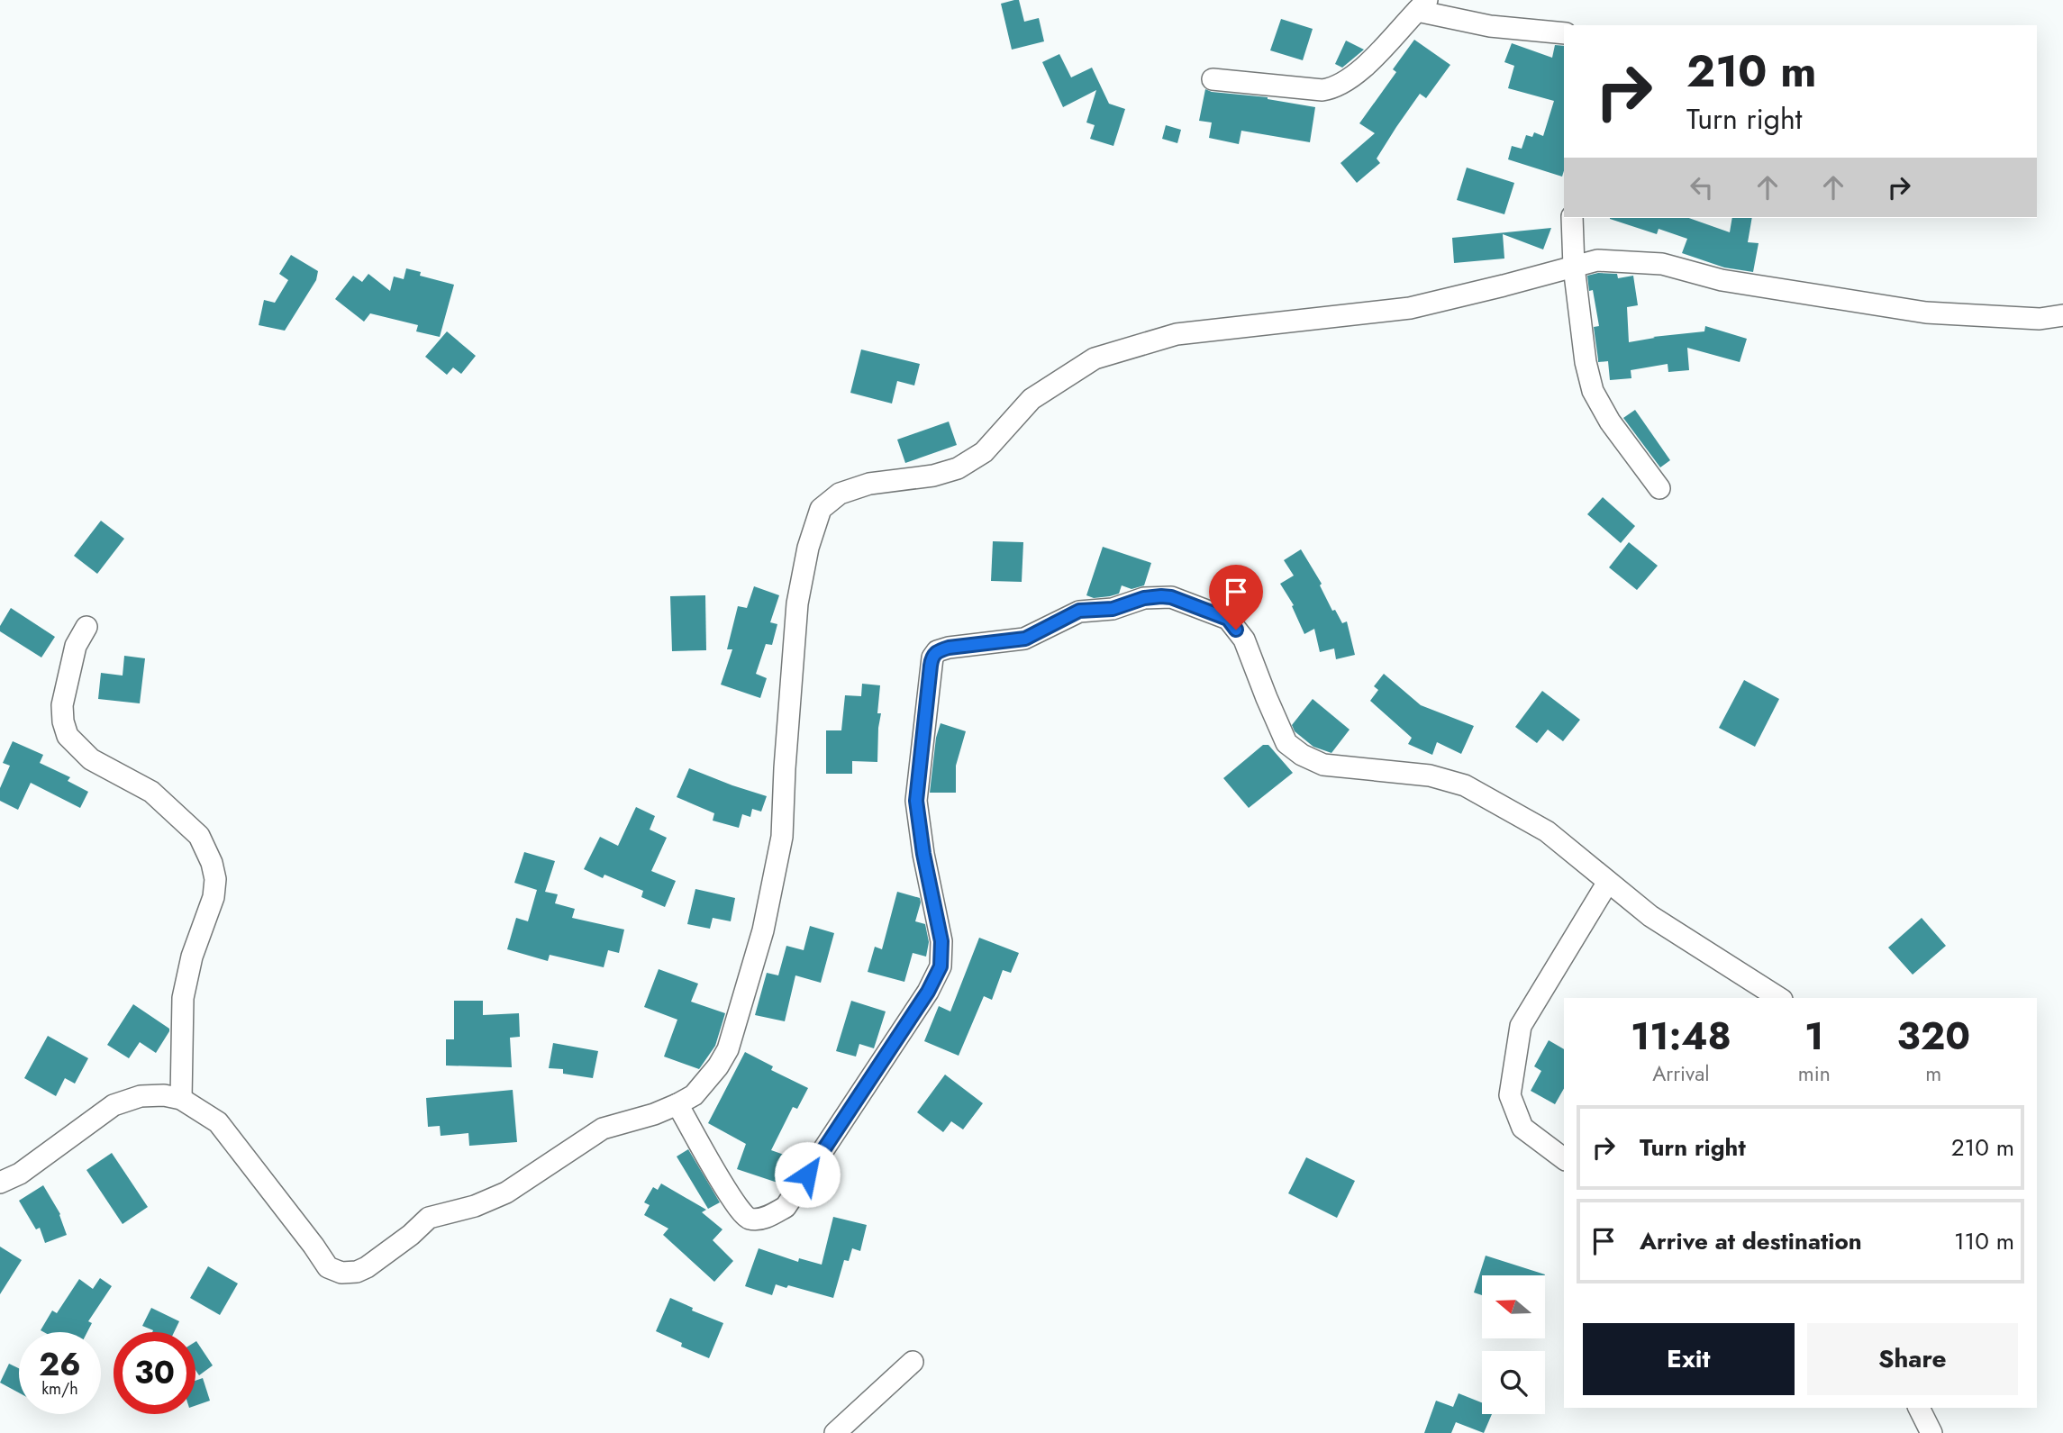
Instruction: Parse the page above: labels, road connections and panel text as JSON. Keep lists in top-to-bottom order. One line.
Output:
{"north":"left","page":{"turn":["210 m","Turn right"],"eta":["11:48","Arrival","1","min","320","m"],"list":[{"name":"Turn right","value":"210 m"},{"name":"Arrive at destination","value":"110 m"}],"buttons":["Exit","Share"],"speed":"26 km/h","limit":"30"}}
